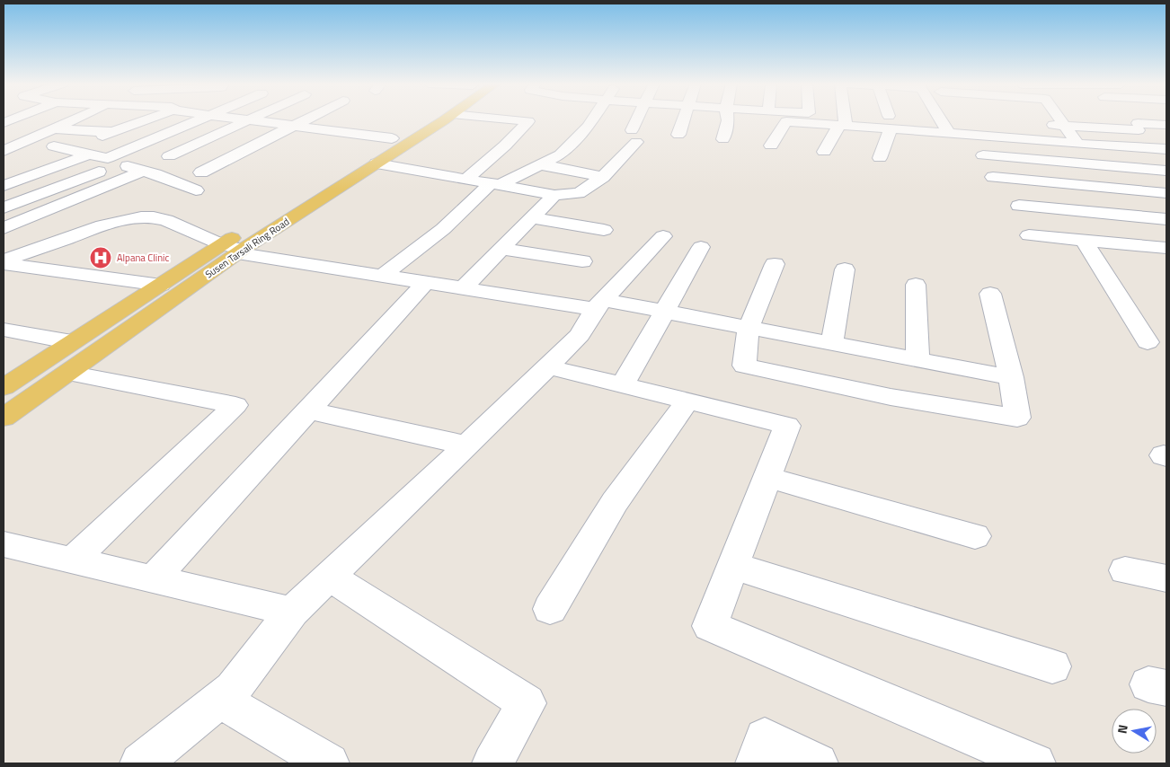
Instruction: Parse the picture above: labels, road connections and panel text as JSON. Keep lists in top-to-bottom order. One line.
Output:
{"streets":{"main road":["Susen Tarsali Ring Road"]},"places":{"hospital":["Alpana Clinic"]},"north":"left"}
